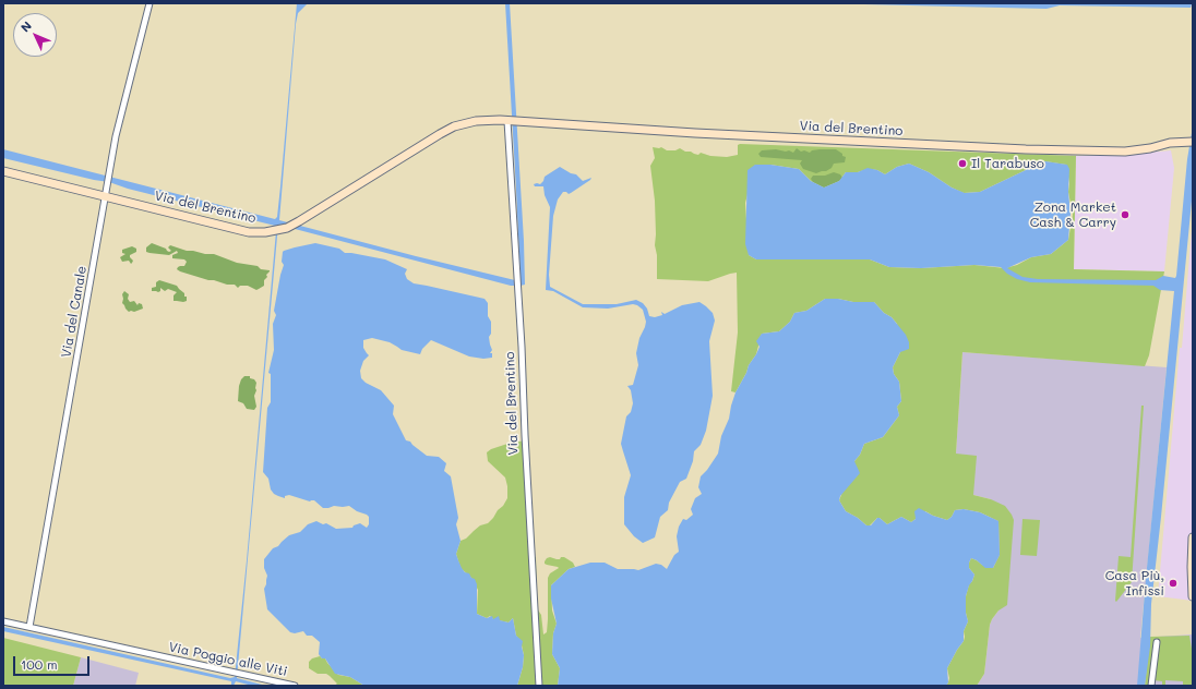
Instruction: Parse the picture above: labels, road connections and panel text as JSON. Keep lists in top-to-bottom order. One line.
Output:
{"streets":{"street":["Via del Brentino","Via del Canale","Via Poggio alle Viti"]},"crossings":[["Via del Brentino","Via del Canale"],["Via del Canale","Via Poggio alle Viti"]],"places":["Il Tarabuso","Zona Market Cash & Carry","Casa Più, Infissi"],"scale_bar":"100 m","north":"top left"}
